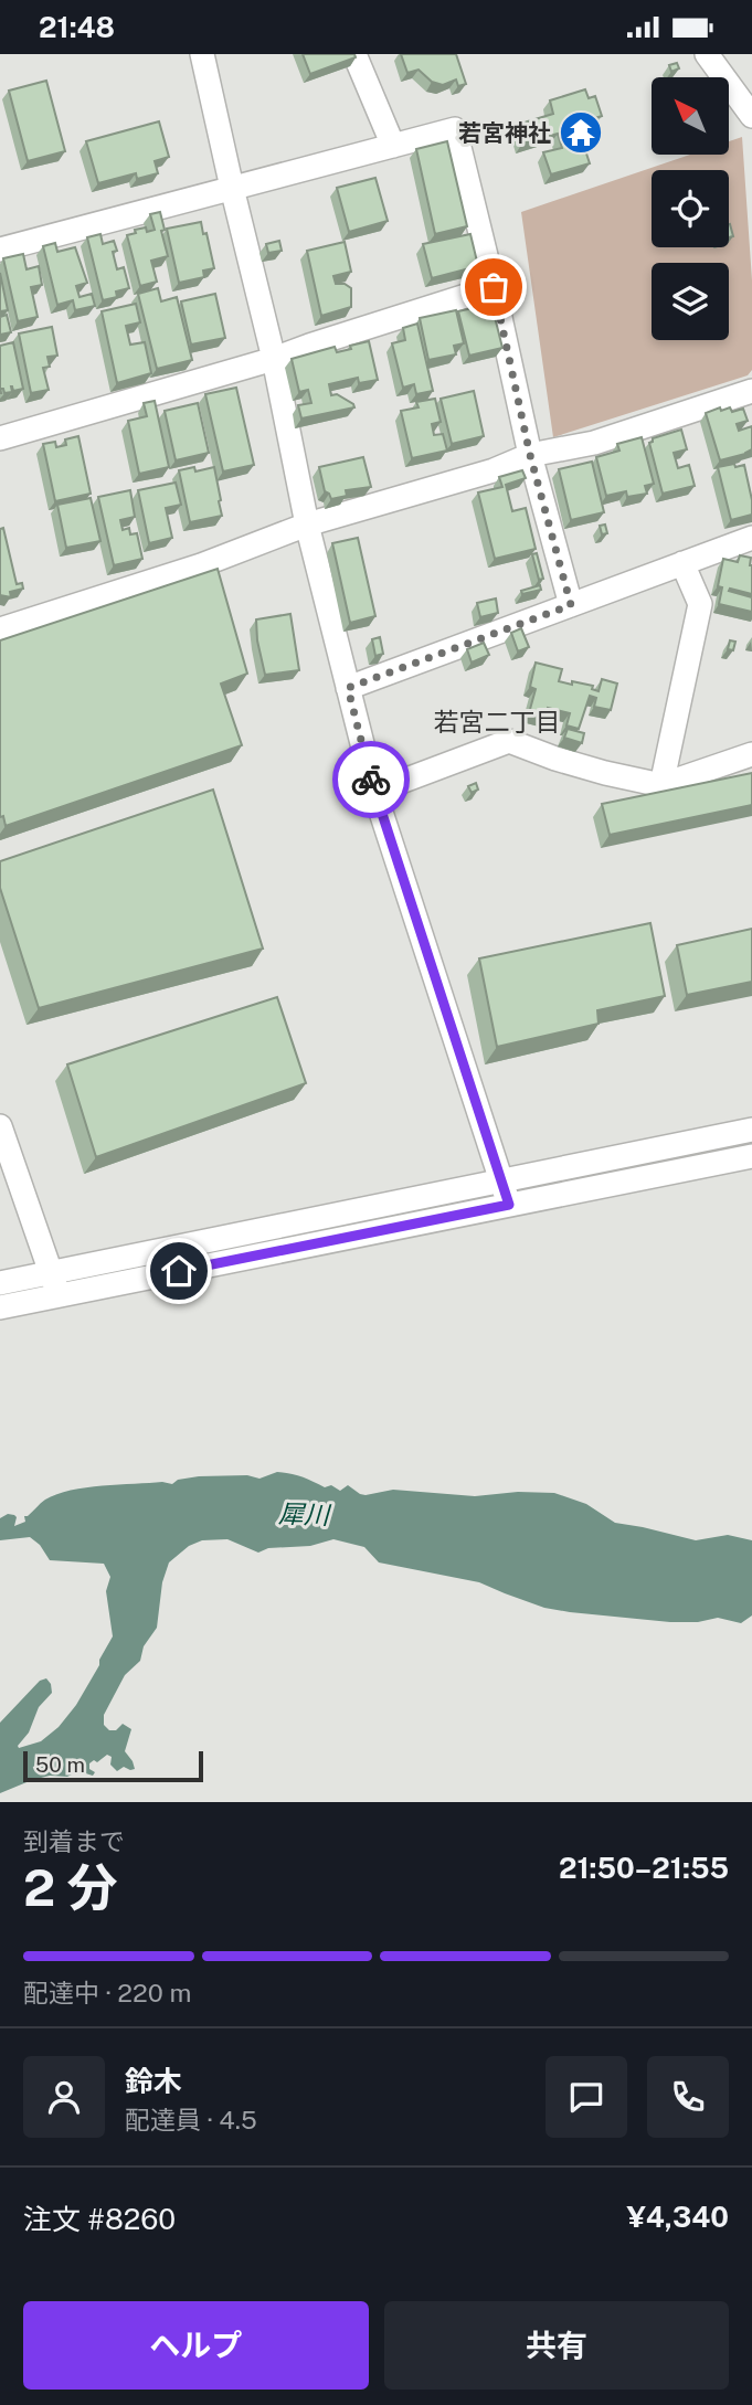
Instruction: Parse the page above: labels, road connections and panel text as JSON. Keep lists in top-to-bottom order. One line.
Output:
{"districts":["若宮二丁目"],"water":["犀川"],"places":{"temple":["若宮神社"]},"scale_bar":"50 m","north":"top left","page":{"status":"21:48","scale":"50 m","heading":["2 分","到着まで","21:50–21:55"],"panel":["鈴木","配達員 · 4.5","注文 #8260","¥4,340"],"bar":"配達中 · 220 m","buttons":["ヘルプ","共有"]}}
